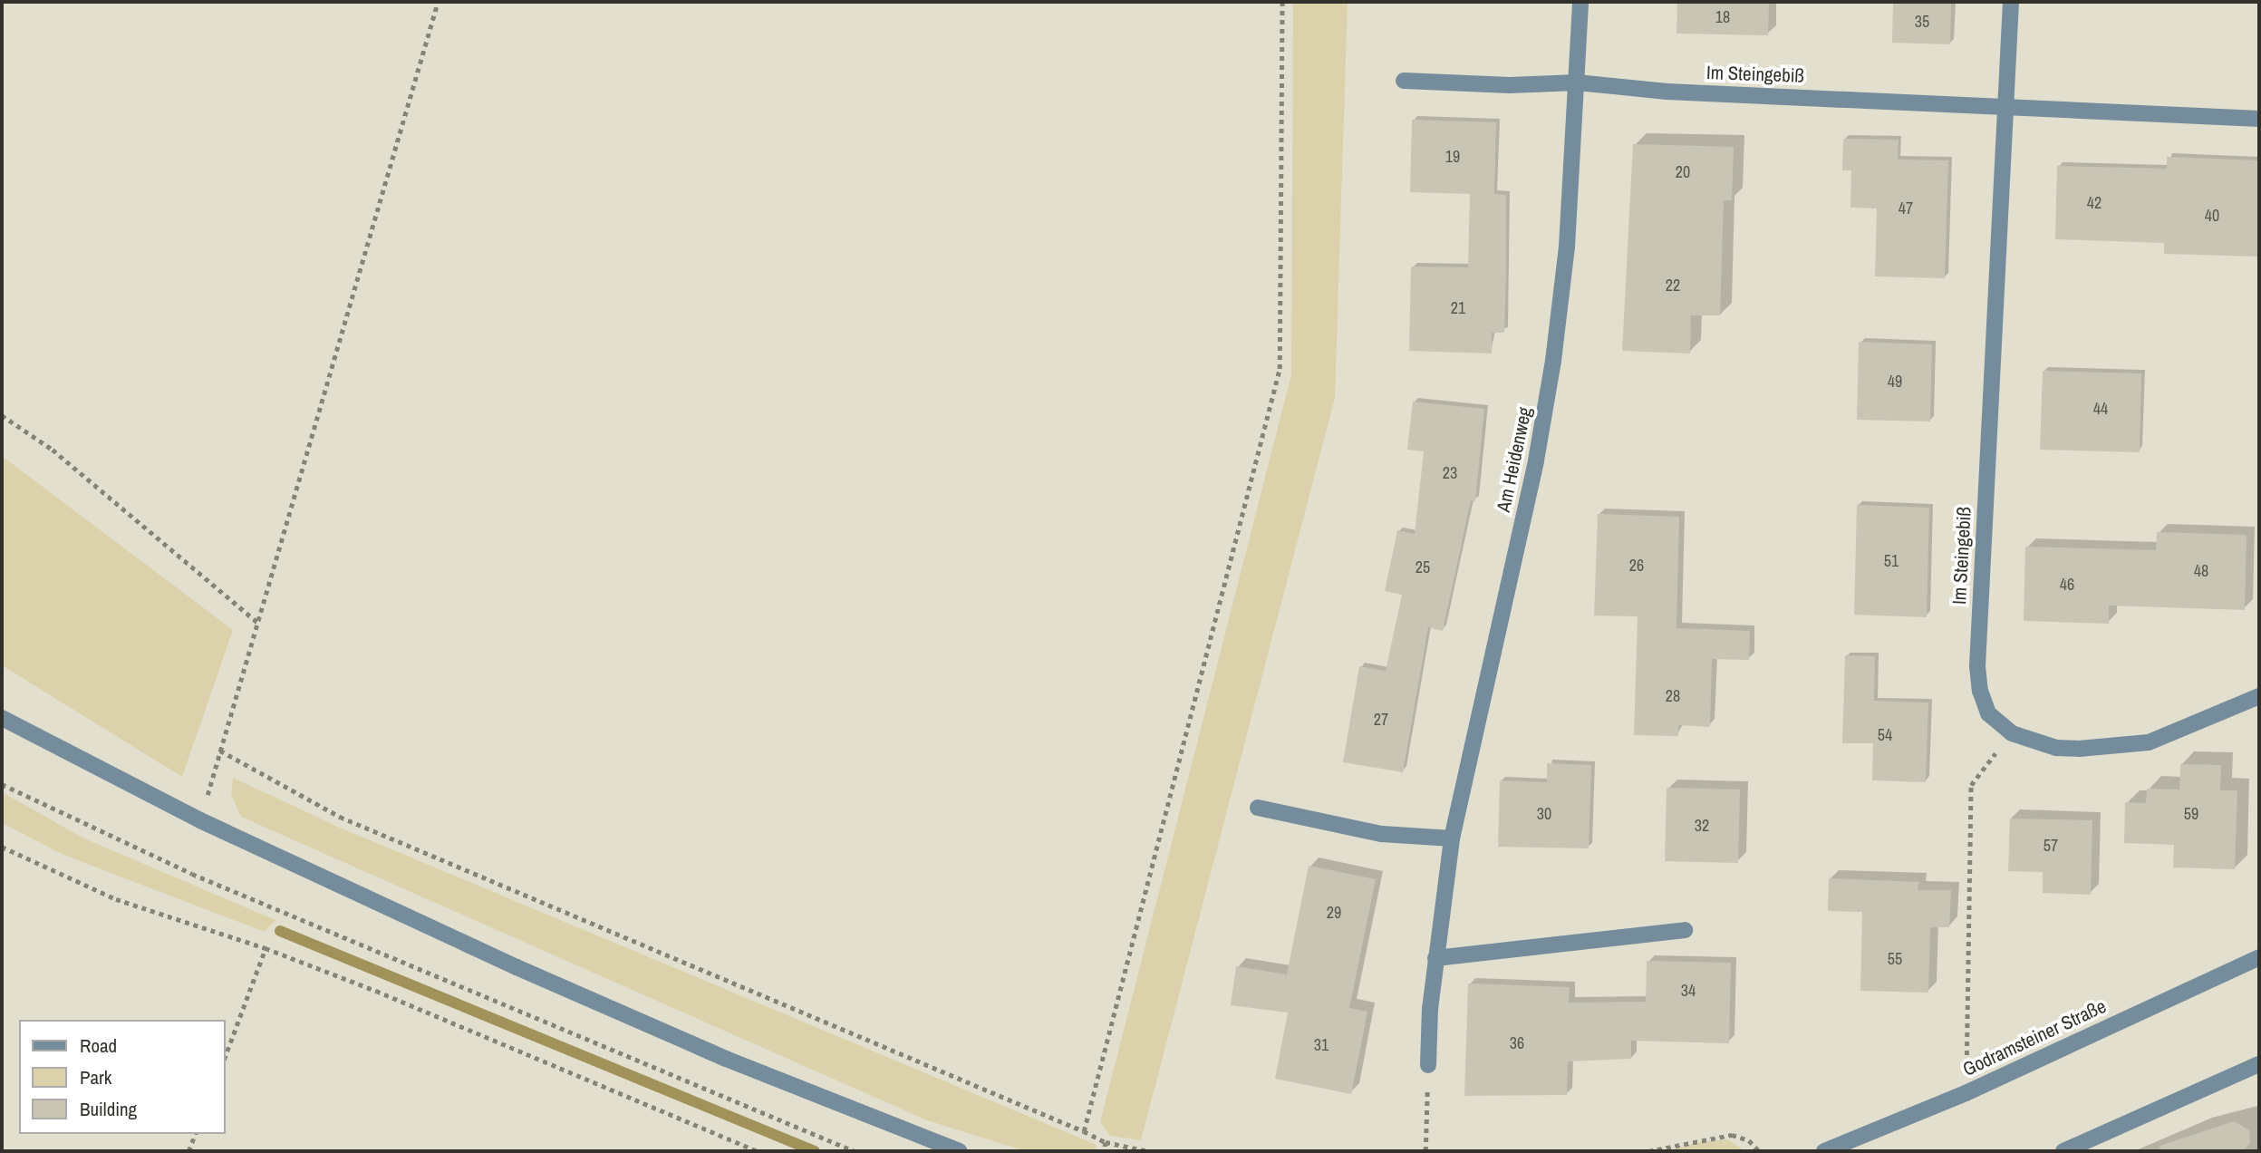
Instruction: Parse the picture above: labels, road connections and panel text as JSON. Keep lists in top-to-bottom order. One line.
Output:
{"streets":{"street":["Im Steingebiß","Am Heidenweg","Godramsteiner Straße"]},"crossings":[["Im Steingebiß","Am Heidenweg"]],"house_numbers":["18","35","19","20","42","47","40","22","21","49","44","23","51","26","25","48","46","28","27","54","30","59","32","57","29","55","34","36","31"],"legend":["Road","Park","Building"]}
